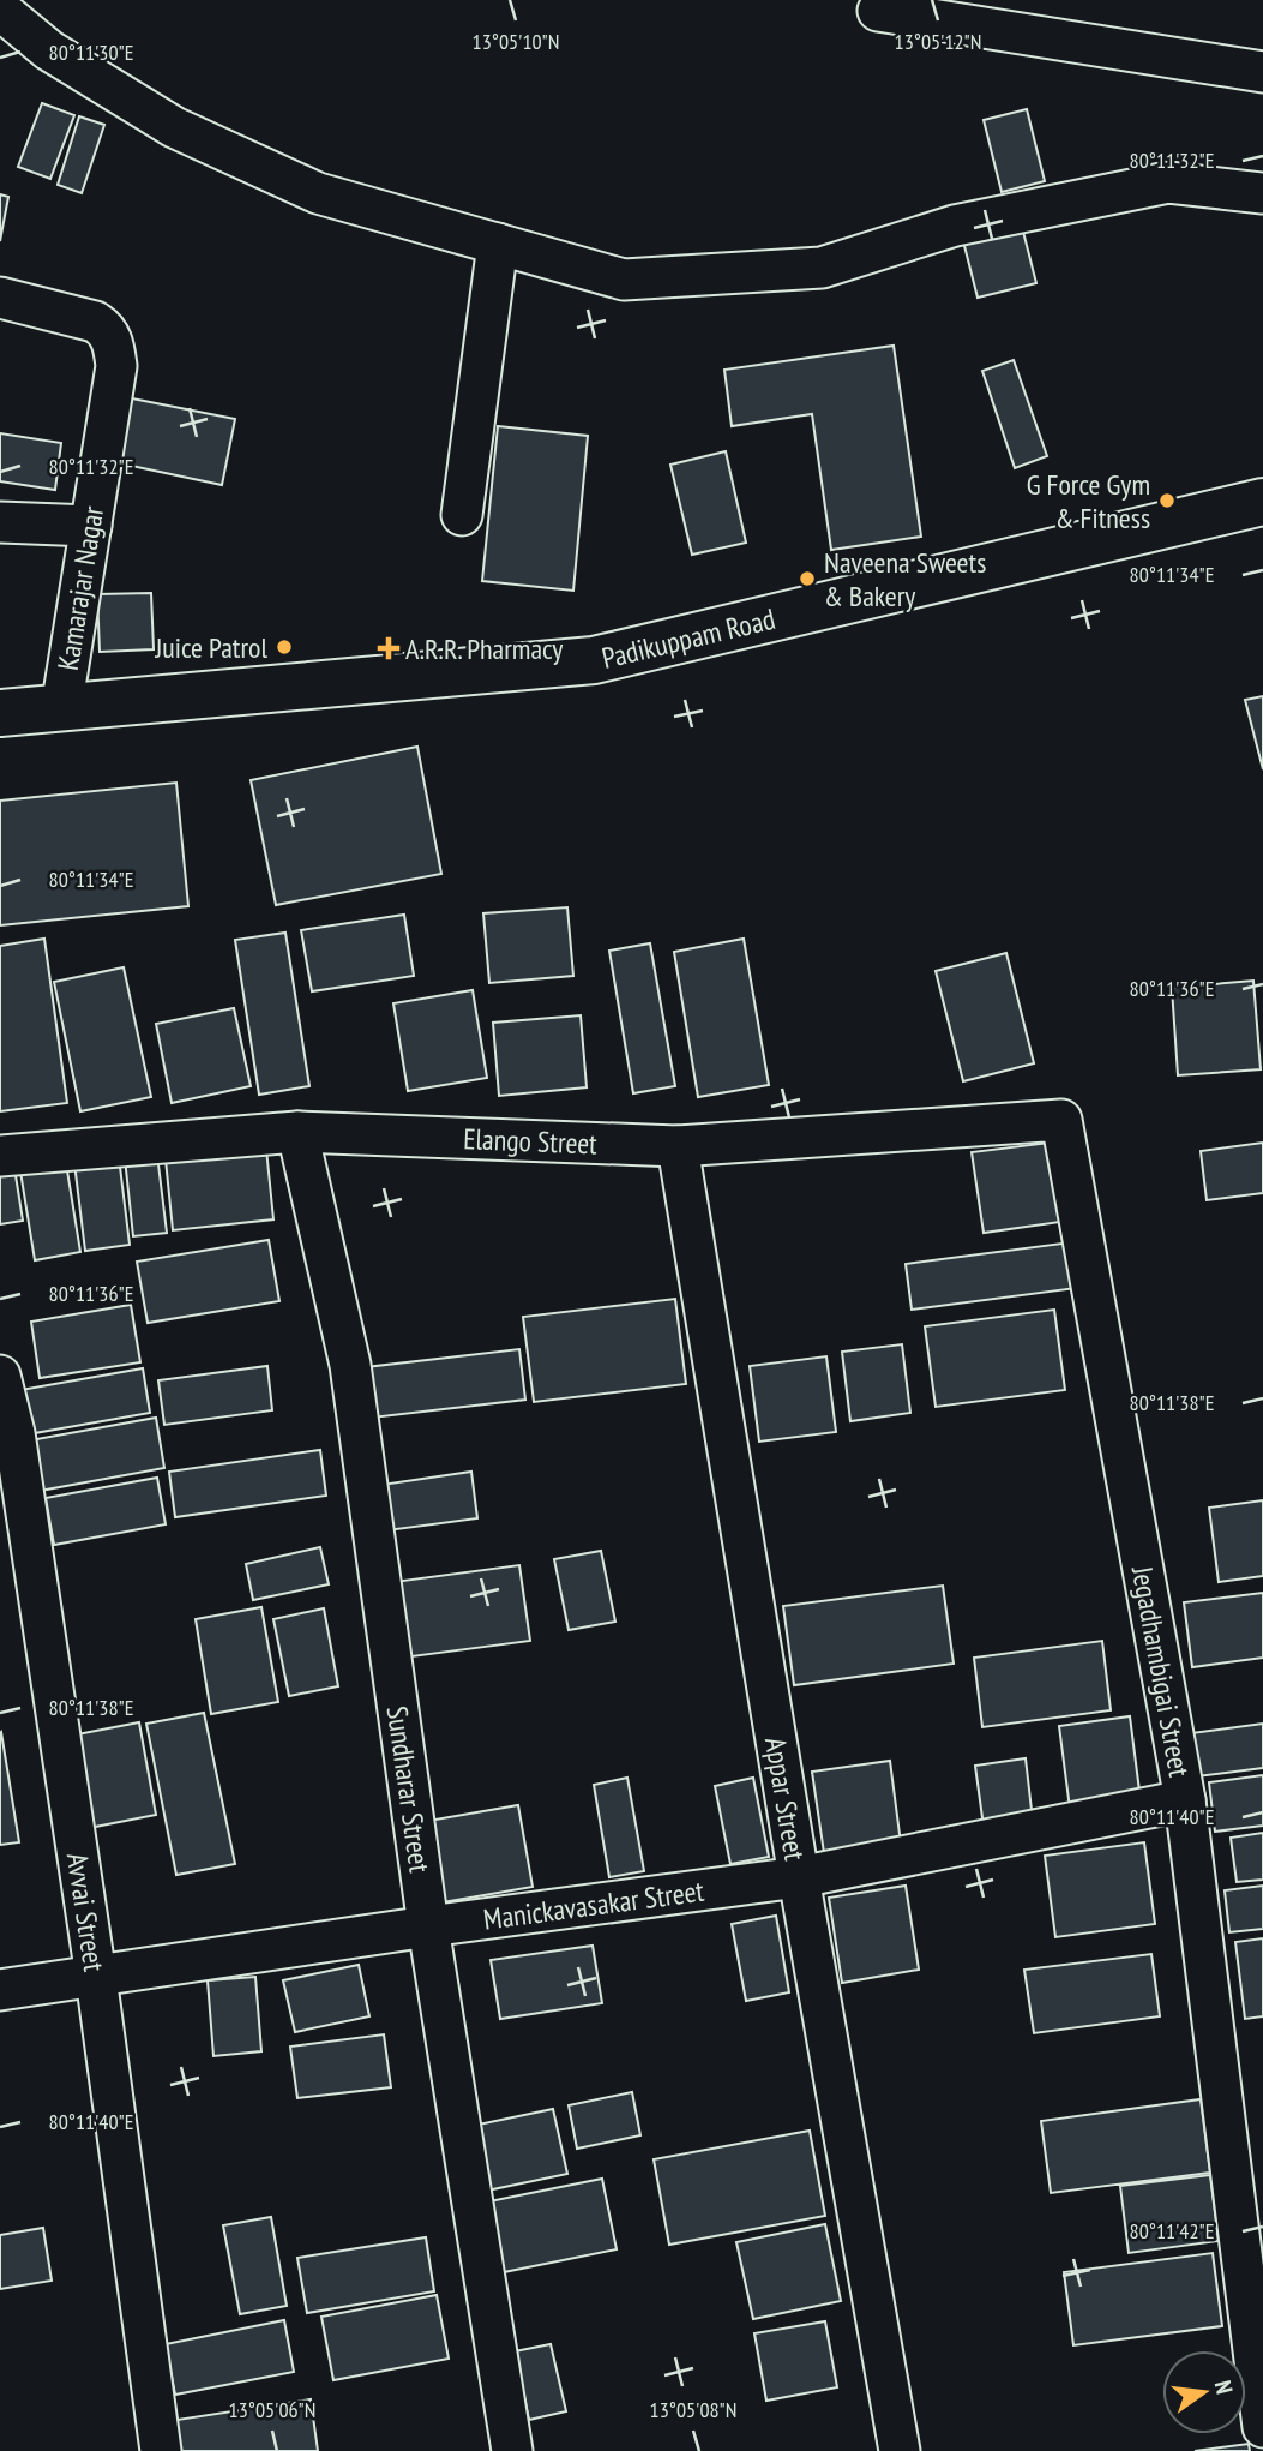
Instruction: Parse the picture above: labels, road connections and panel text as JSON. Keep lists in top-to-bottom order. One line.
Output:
{"streets":{"street":["Kamarajar Nagar","Padikuppam Road","Elango Street","Jegadhambigai Street","Sundharar Street","Appar Street","Manickavasakar Street","Avvai Street"]},"crossings":[["Kamarajar Nagar","Padikuppam Road"],["Elango Street","Jegadhambigai Street"],["Elango Street","Sundharar Street"],["Elango Street","Appar Street"],["Jegadhambigai Street","Manickavasakar Street"],["Sundharar Street","Manickavasakar Street"],["Appar Street","Manickavasakar Street"],["Manickavasakar Street","Avvai Street"]],"places":{"other":["G Force Gym & Fitness","Naveena Sweets & Bakery","Juice Patrol"],"health":["A.R.R. Pharmacy"]},"north":"right","coordinates":["13°05'10\"N","13°05'12\"N","80°11'30\"E","80°11'32\"E","80°11'34\"E","80°11'36\"E","80°11'38\"E","80°11'40\"E","80°11'42\"E","13°05'06\"N","13°05'08\"N"]}
